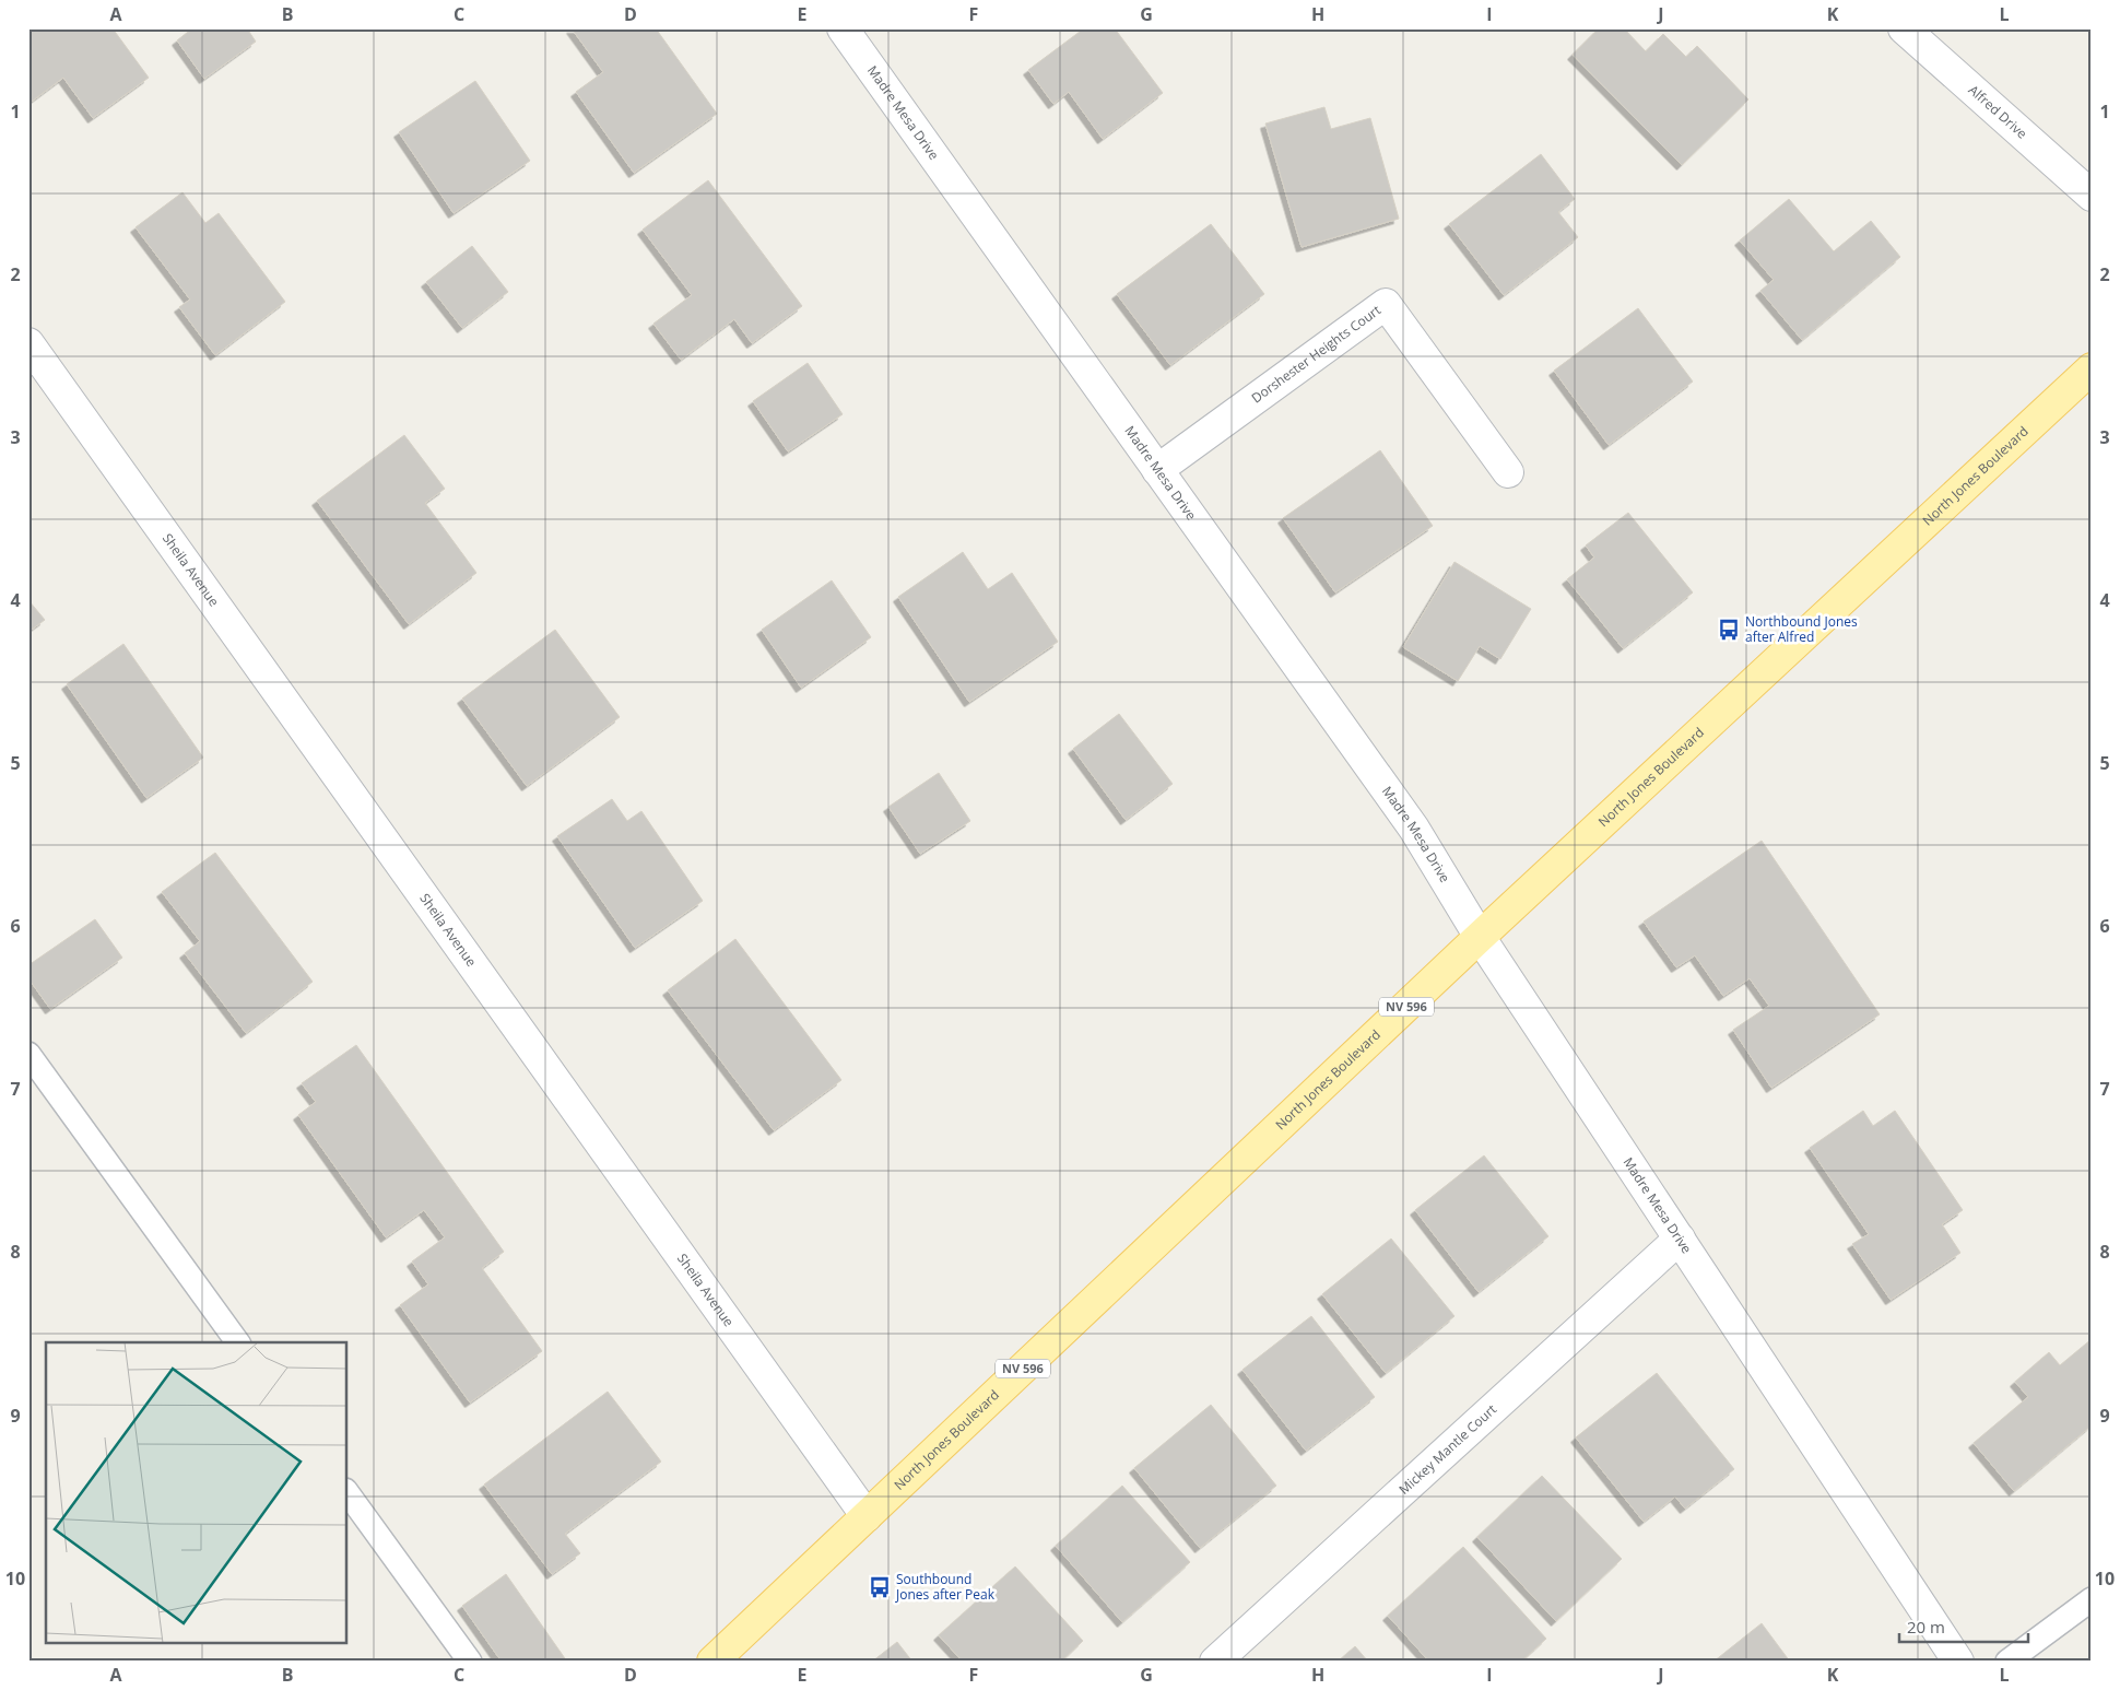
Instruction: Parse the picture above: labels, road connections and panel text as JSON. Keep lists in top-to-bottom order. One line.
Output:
{"streets":{"main road":["North Jones Boulevard","NV 596"],"street":["Madre Mesa Drive","Alfred Drive","Dorshester Heights Court","Sheila Avenue","Mickey Mantle Court"]},"crossings":[["Madre Mesa Drive","Dorshester Heights Court"],["Madre Mesa Drive","North Jones Boulevard"],["Madre Mesa Drive","Mickey Mantle Court"],["North Jones Boulevard","Sheila Avenue"]],"places":{"bus stop":["Northbound Jones after Alfred","Southbound Jones after Peak"]},"scale_bar":"20 m","grid":{"columns":["A","B","C","D","E","F","G","H","I","J","K","L"],"rows":["1","2","3","4","5","6","7","8","9","10"]}}
